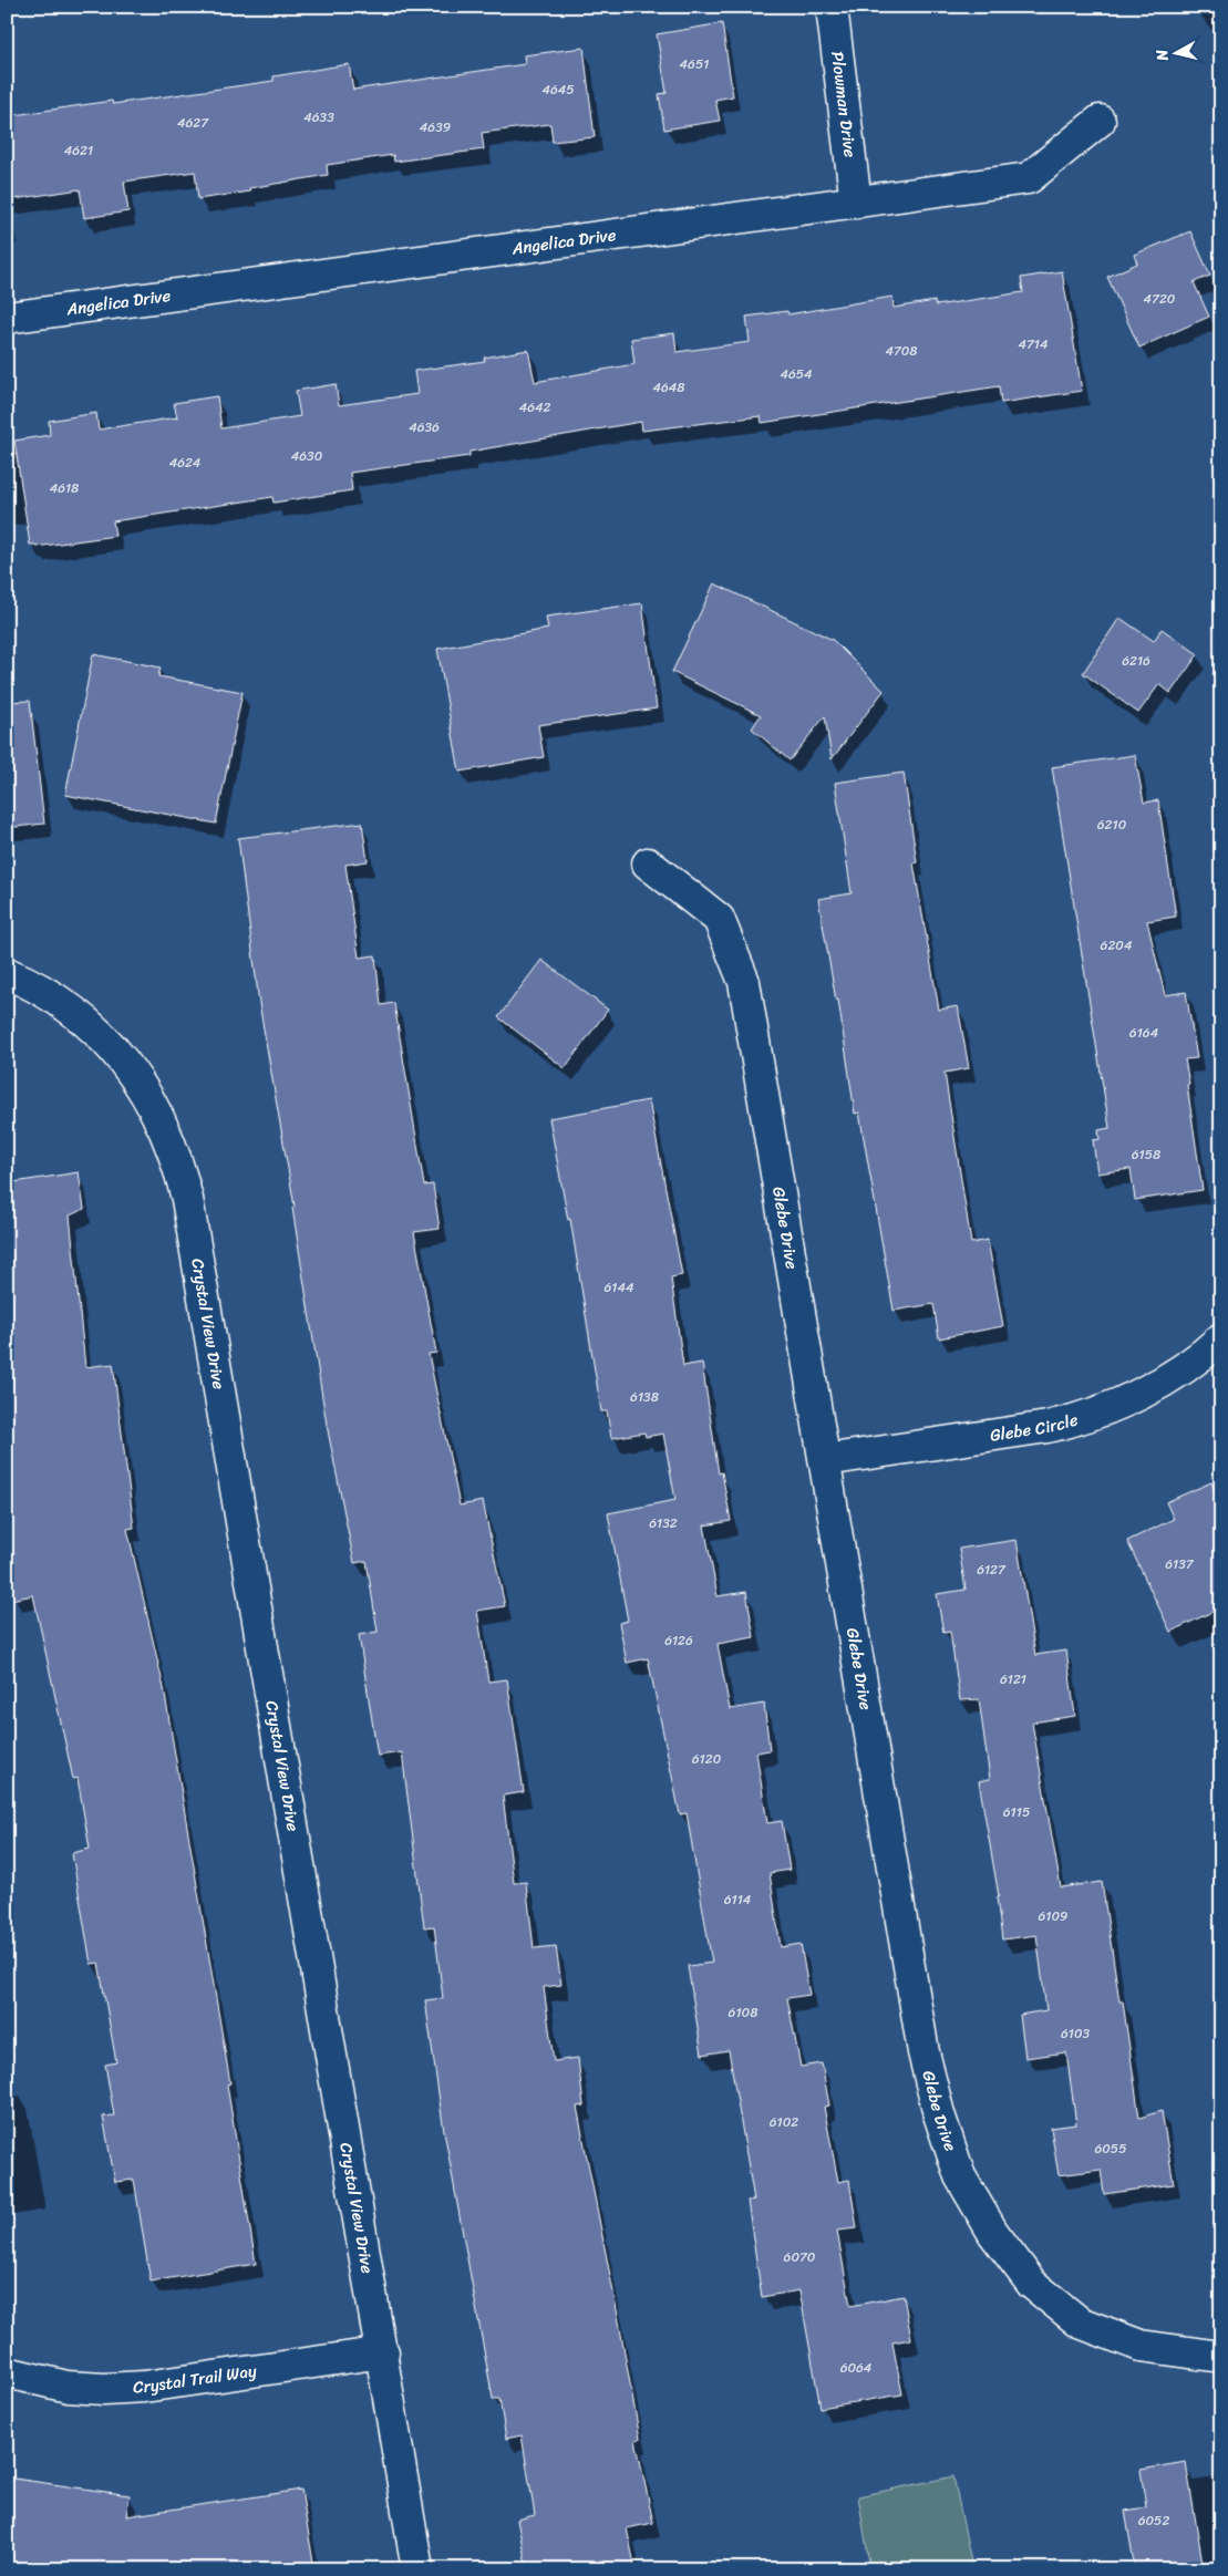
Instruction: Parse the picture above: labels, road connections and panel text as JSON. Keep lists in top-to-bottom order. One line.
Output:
{"streets":{"street":["Plowman Drive","Angelica Drive","Glebe Drive","Crystal View Drive","Glebe Circle","Crystal Trail Way"]},"crossings":[["Plowman Drive","Angelica Drive"],["Glebe Drive","Glebe Circle"],["Crystal View Drive","Crystal Trail Way"]],"house_numbers":["4651","4645","4633","4627","4639","4621","4720","4714","4708","4654","4648","4642","4636","4630","4624","4618","6216","6210","6204","6164","6158","6144","6138","6132","6137","6127","6126","6121","6120","6115","6114","6109","6108","6103","6102","6055","6070","6064","6052"],"north":"left"}
